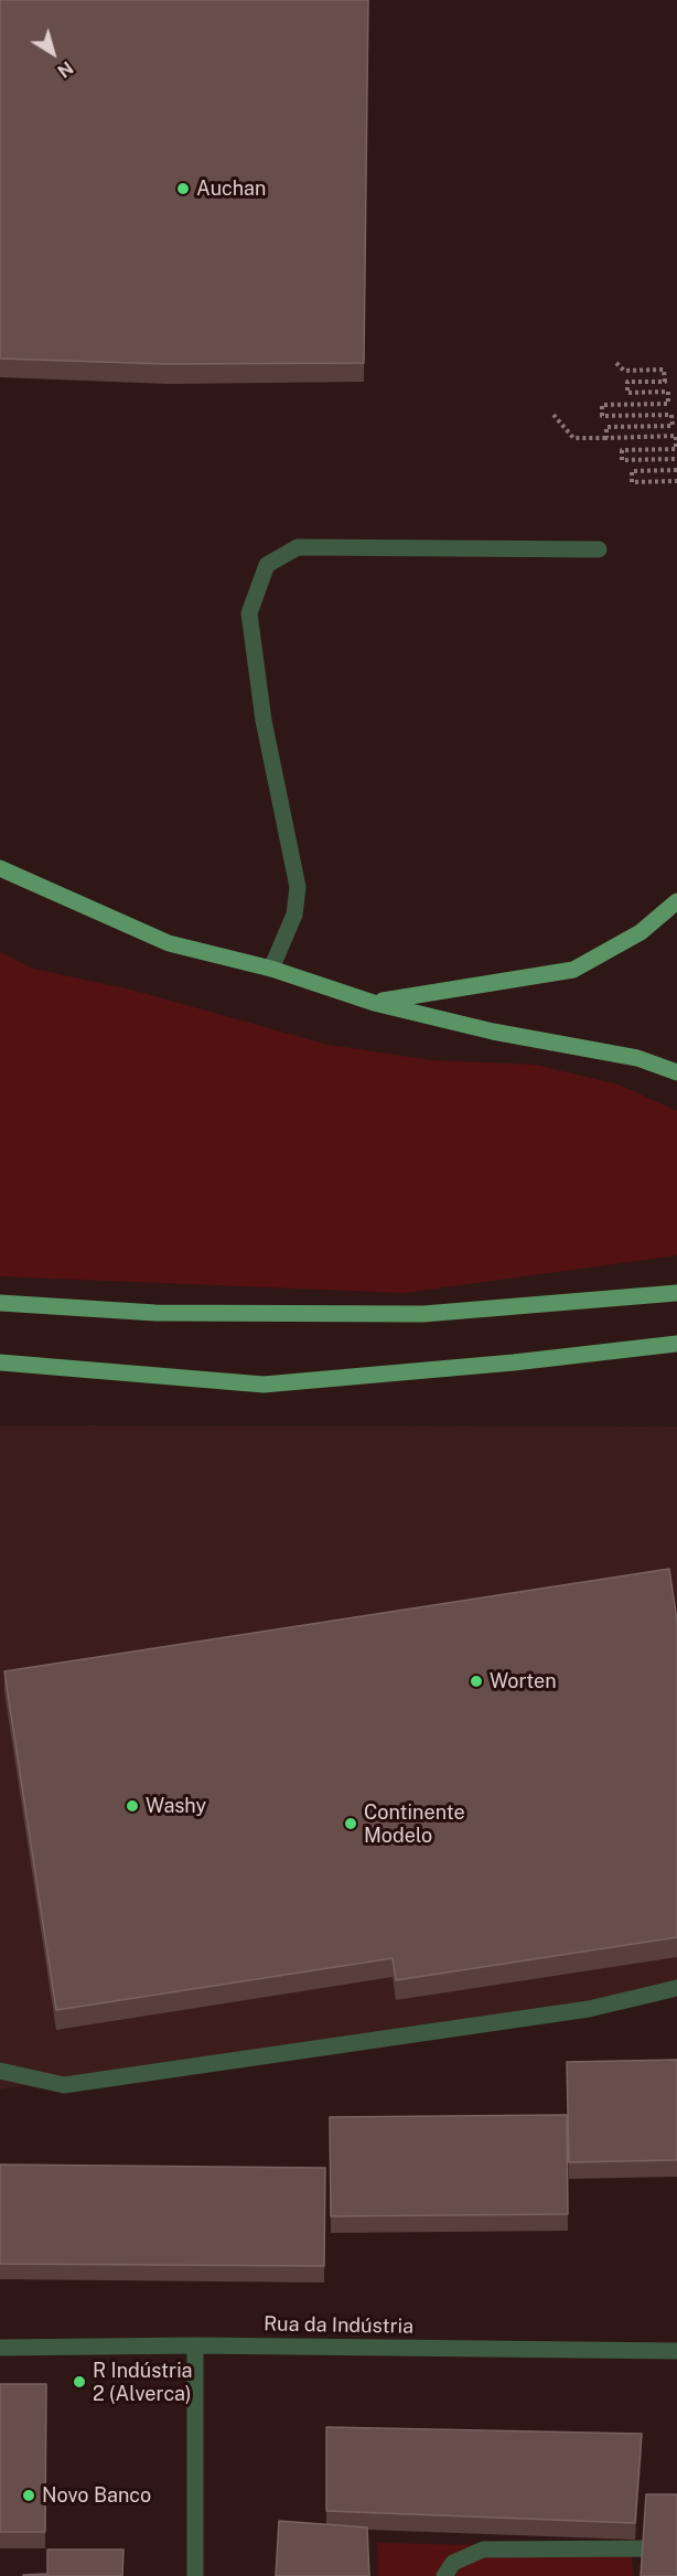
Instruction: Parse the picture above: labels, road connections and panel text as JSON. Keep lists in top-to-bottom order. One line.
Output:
{"streets":{"street":["Rua da Indústria"]},"places":["Auchan","Worten","Washy","Continente Modelo","R Indústria 2 (Alverca)","Novo Banco"],"north":"bottom right"}
